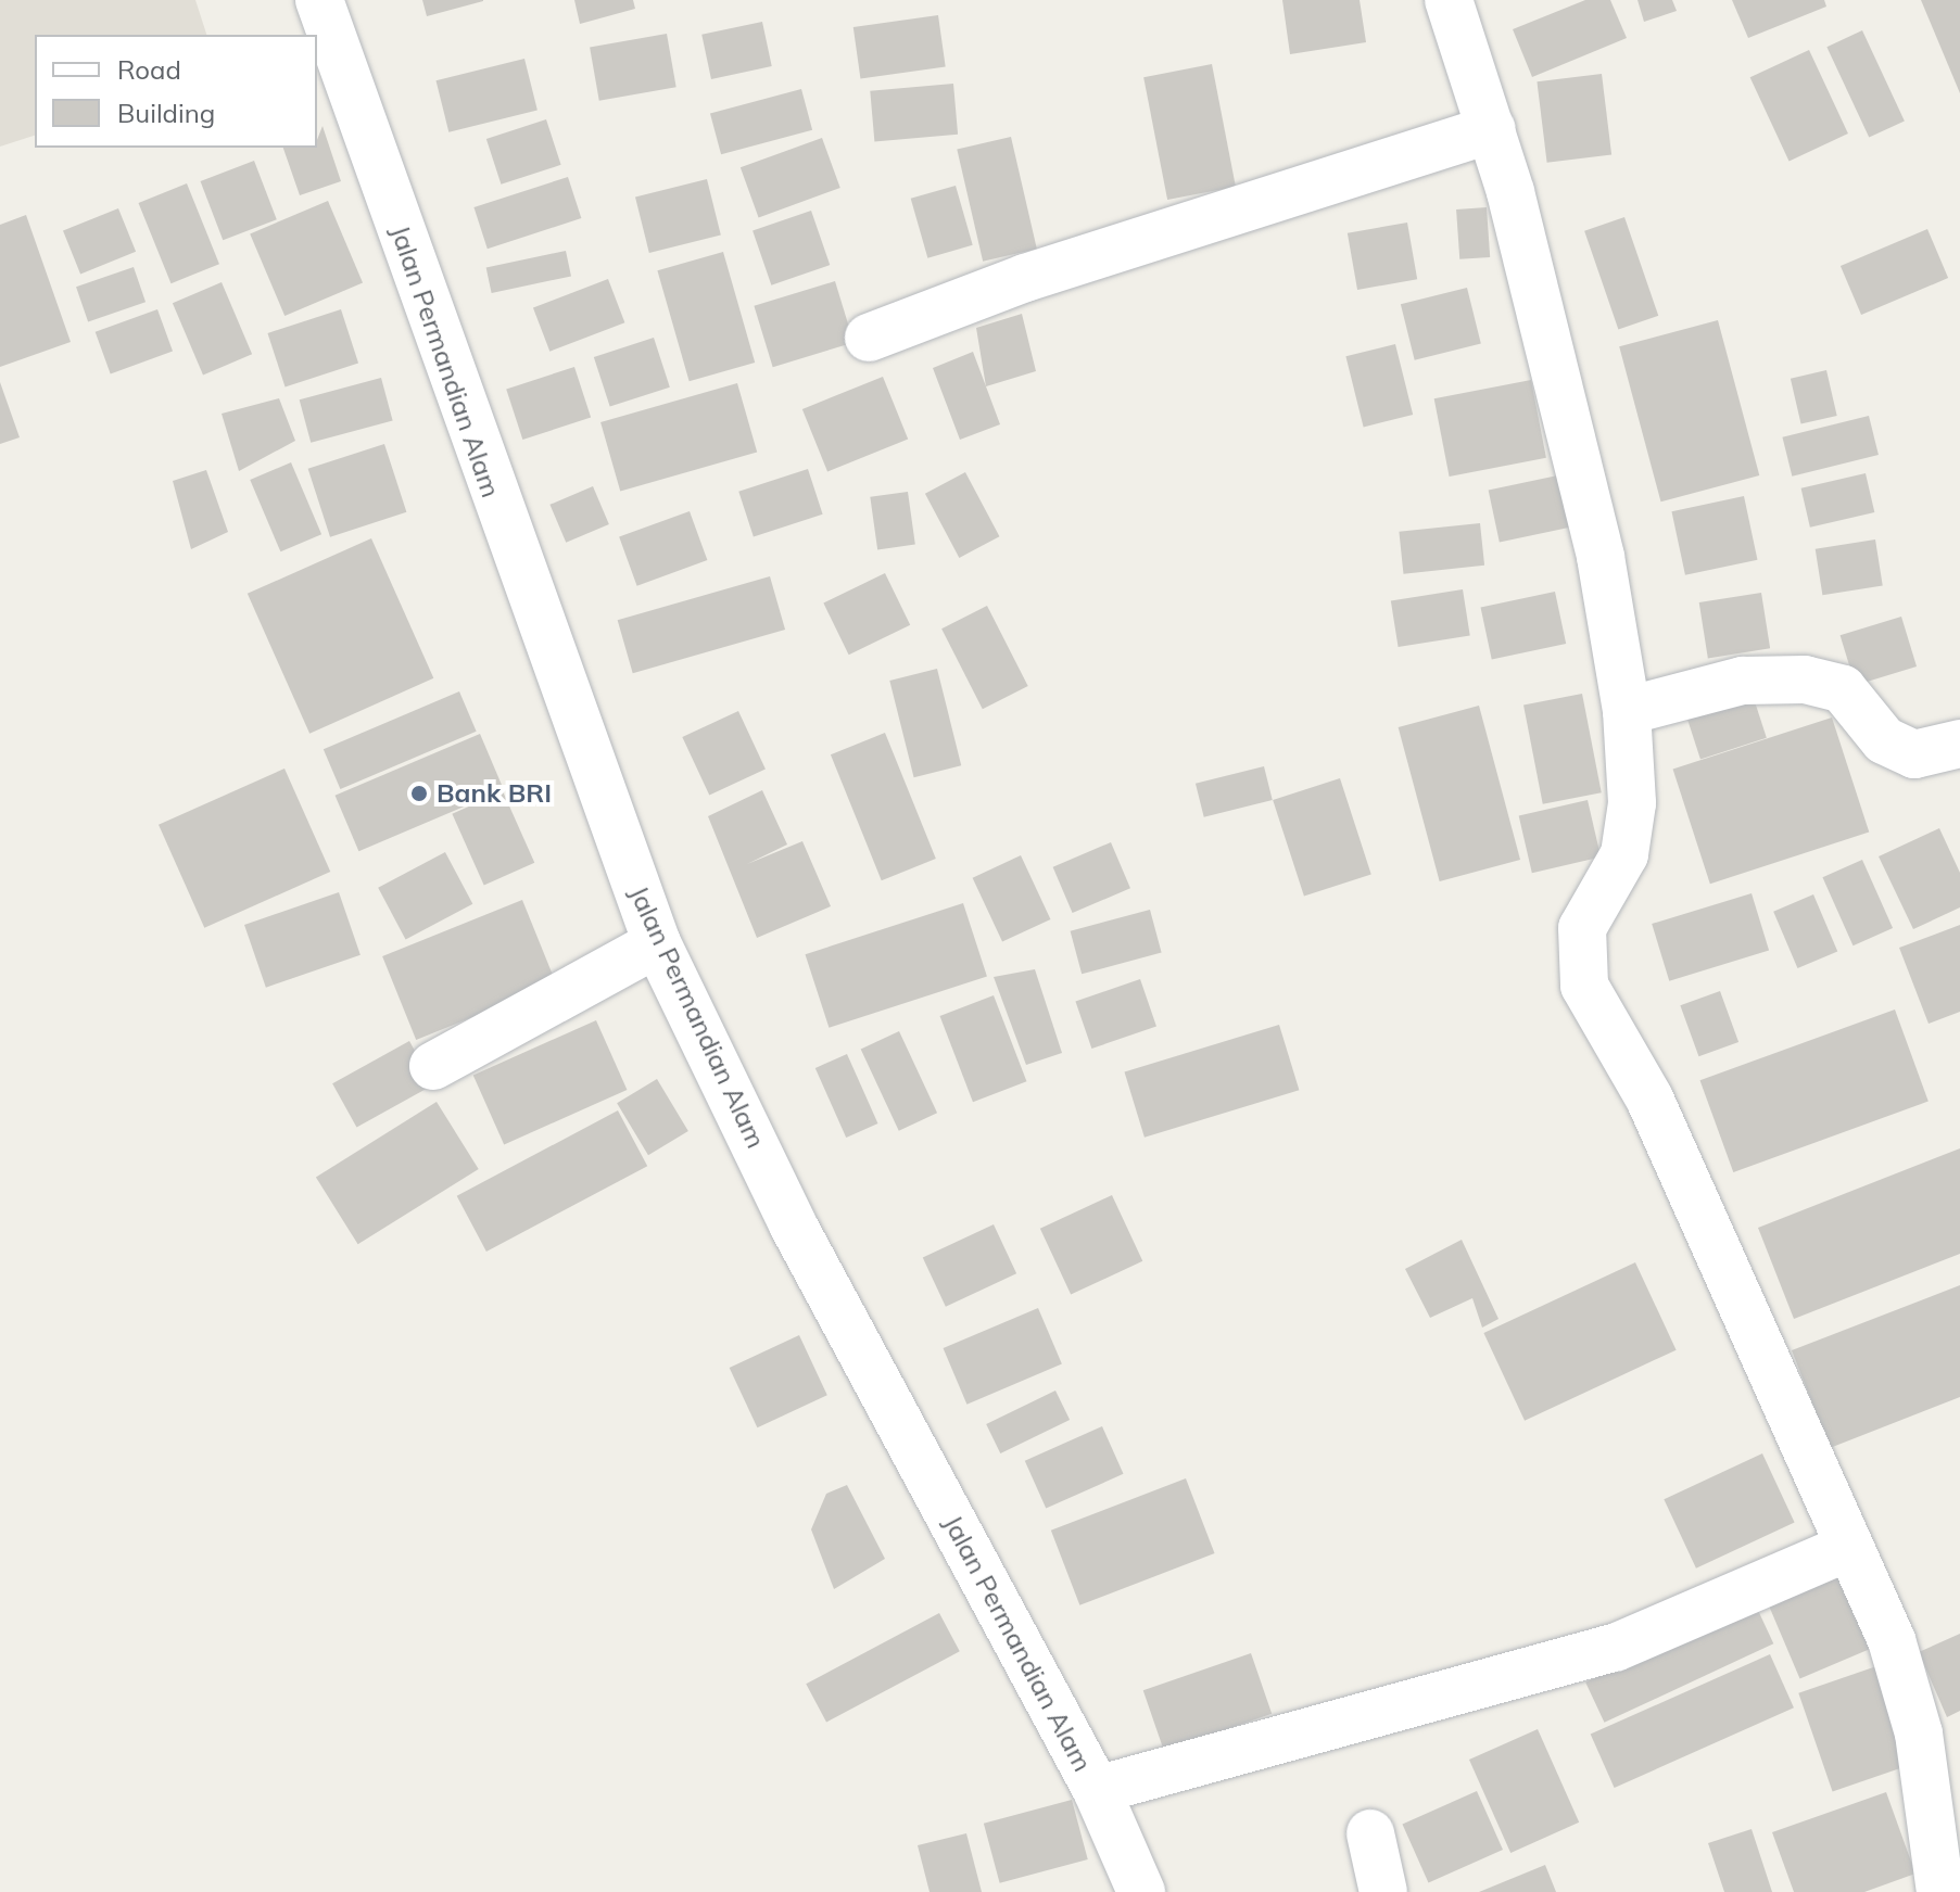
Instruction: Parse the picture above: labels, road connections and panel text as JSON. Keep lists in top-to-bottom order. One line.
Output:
{"streets":{"street":["Jalan Permandian Alam"]},"places":["Bank BRI"],"legend":["Road","Building"]}
